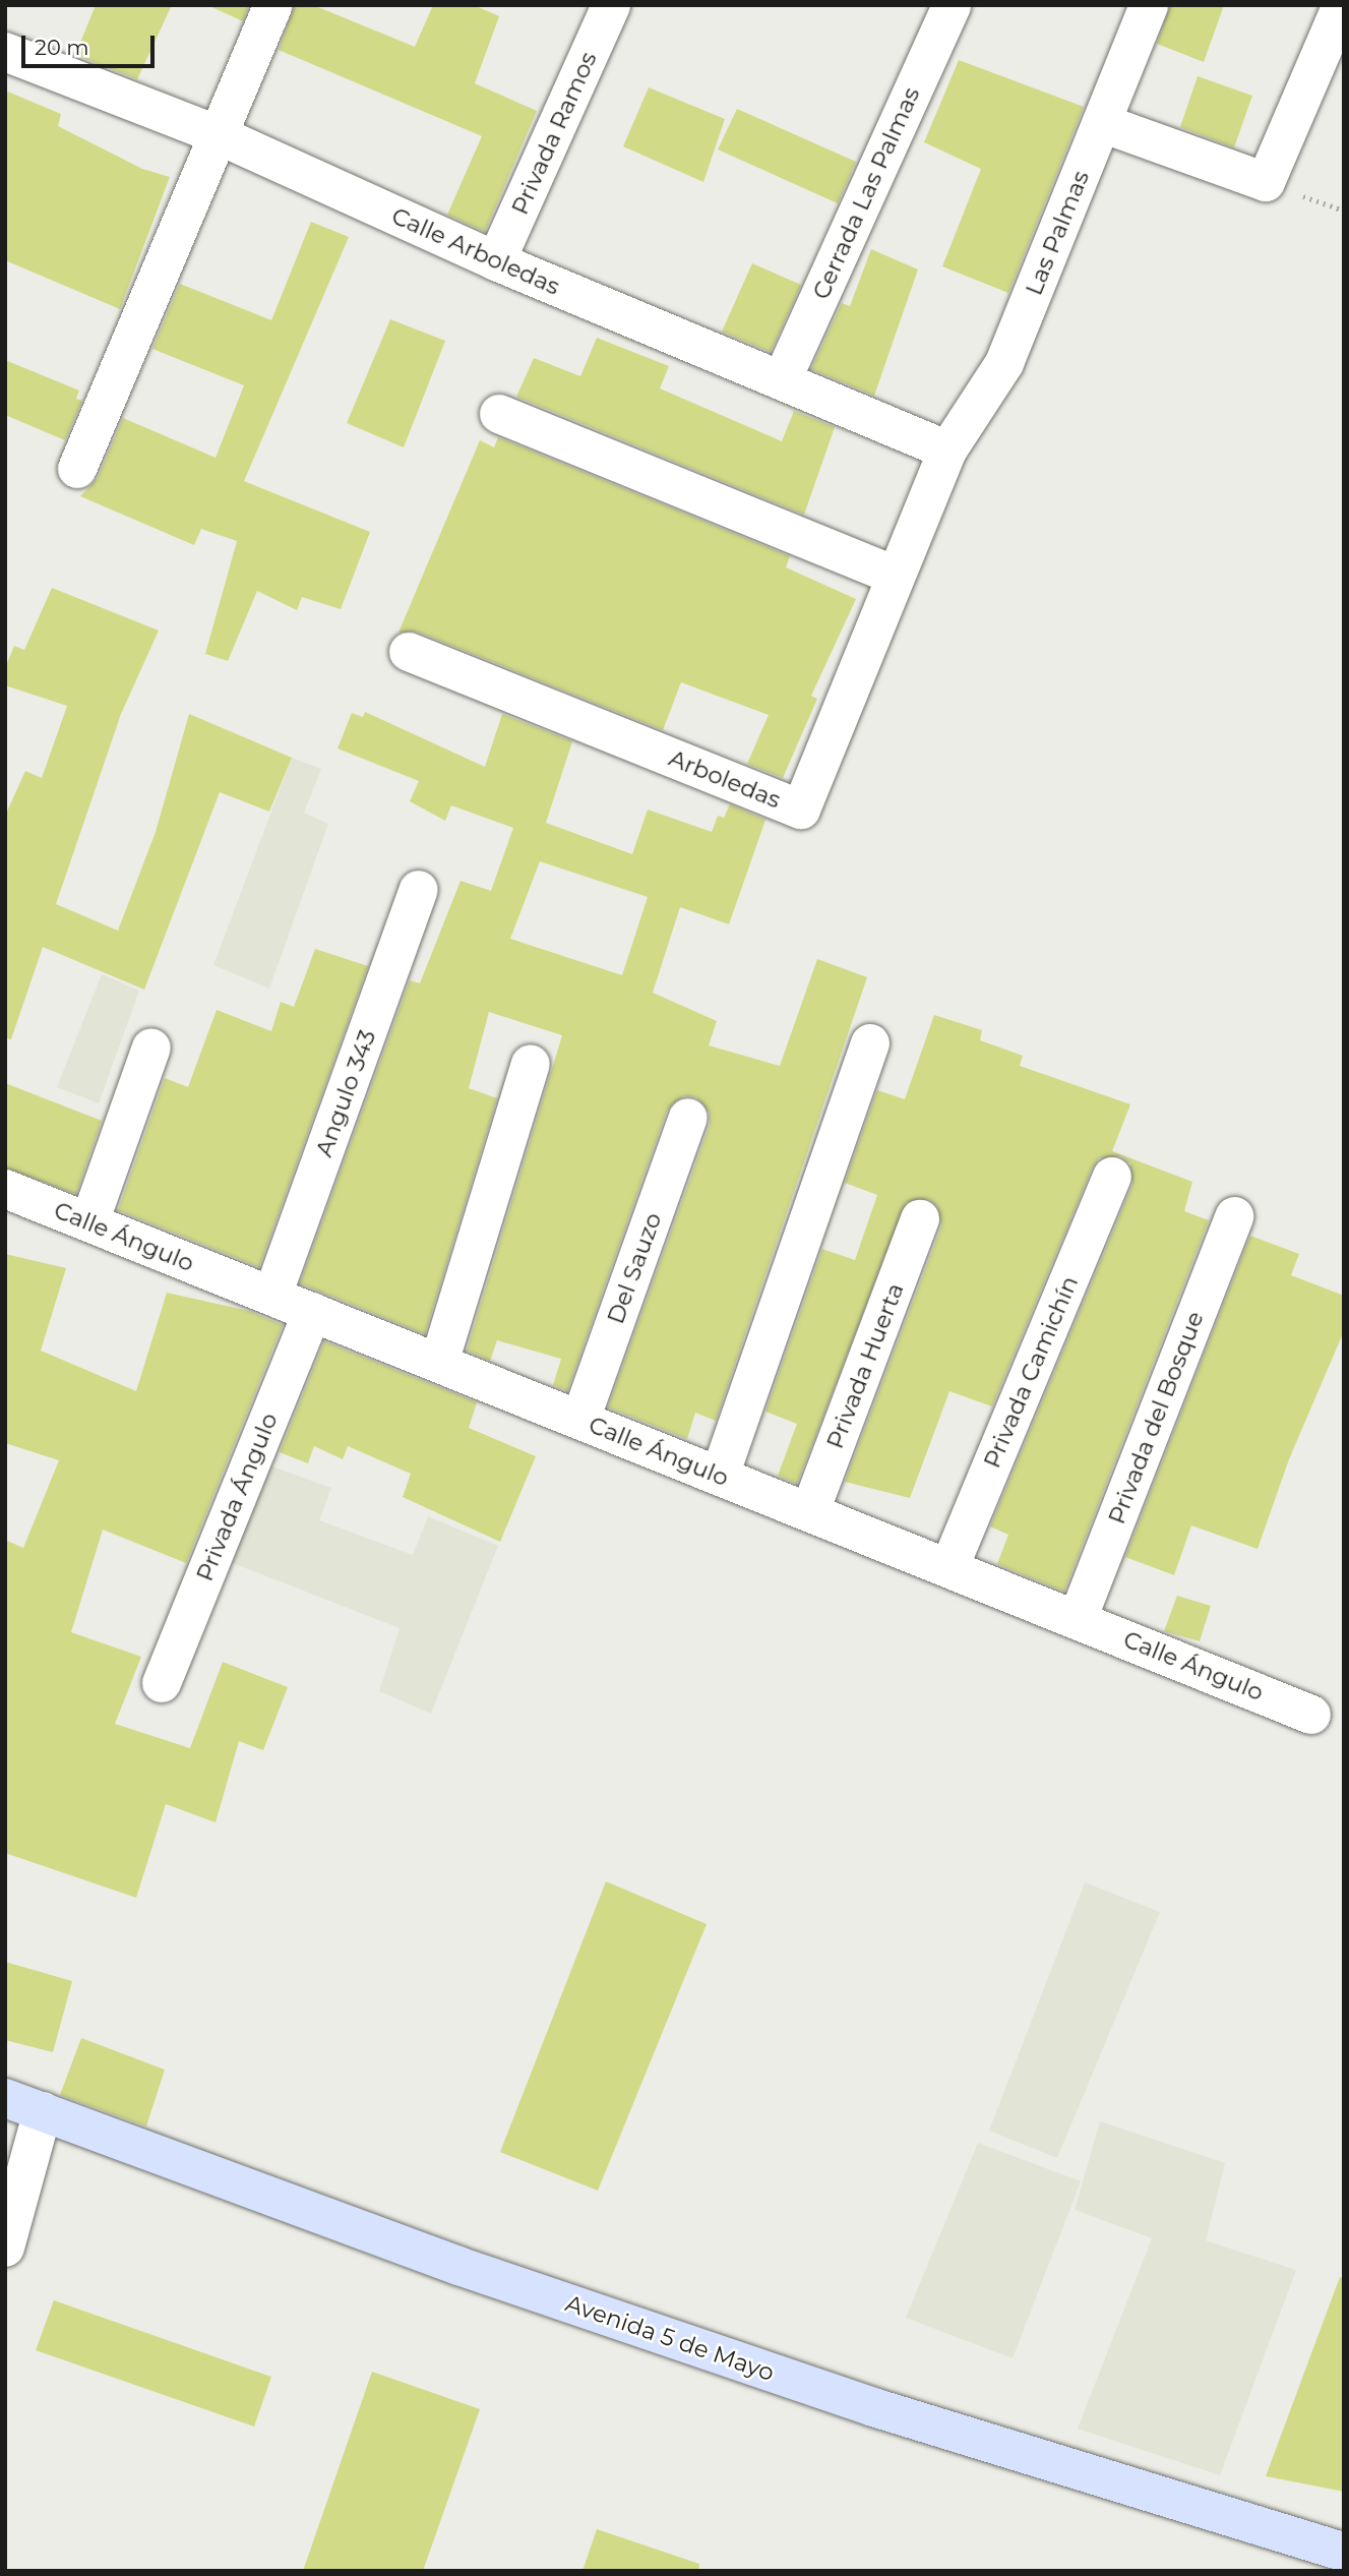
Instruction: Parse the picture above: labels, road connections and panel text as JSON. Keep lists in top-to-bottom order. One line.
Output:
{"streets":{"main road":["Avenida 5 de Mayo"],"street":["Privada Ramos","Cerrada Las Palmas","Las Palmas","Calle Arboledas","Arboledas","Angulo 343","Calle Ángulo","Del Sauzo","Privada Huerta","Privada Camichín","Privada del Bosque","Privada Ángulo"]},"crossings":[["Privada Ramos","Calle Arboledas"],["Cerrada Las Palmas","Calle Arboledas"],["Las Palmas","Calle Arboledas"],["Las Palmas","Arboledas"],["Calle Arboledas","Arboledas"],["Angulo 343","Calle Ángulo"],["Calle Ángulo","Del Sauzo"],["Calle Ángulo","Privada Huerta"],["Calle Ángulo","Privada Camichín"],["Calle Ángulo","Privada del Bosque"],["Calle Ángulo","Privada Ángulo"]],"scale_bar":"20 m"}
